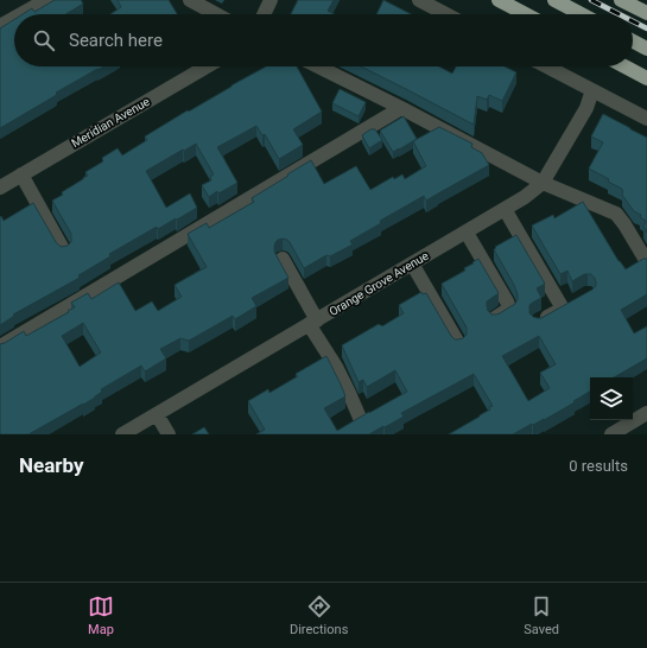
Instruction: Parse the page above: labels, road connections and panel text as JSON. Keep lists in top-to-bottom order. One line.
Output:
{"streets":{"street":["Meridian Avenue","Orange Grove Avenue"]},"page":{"search":"Search here","heading":["Nearby","0 results"],"nav":["Map","Directions","Saved"]}}
